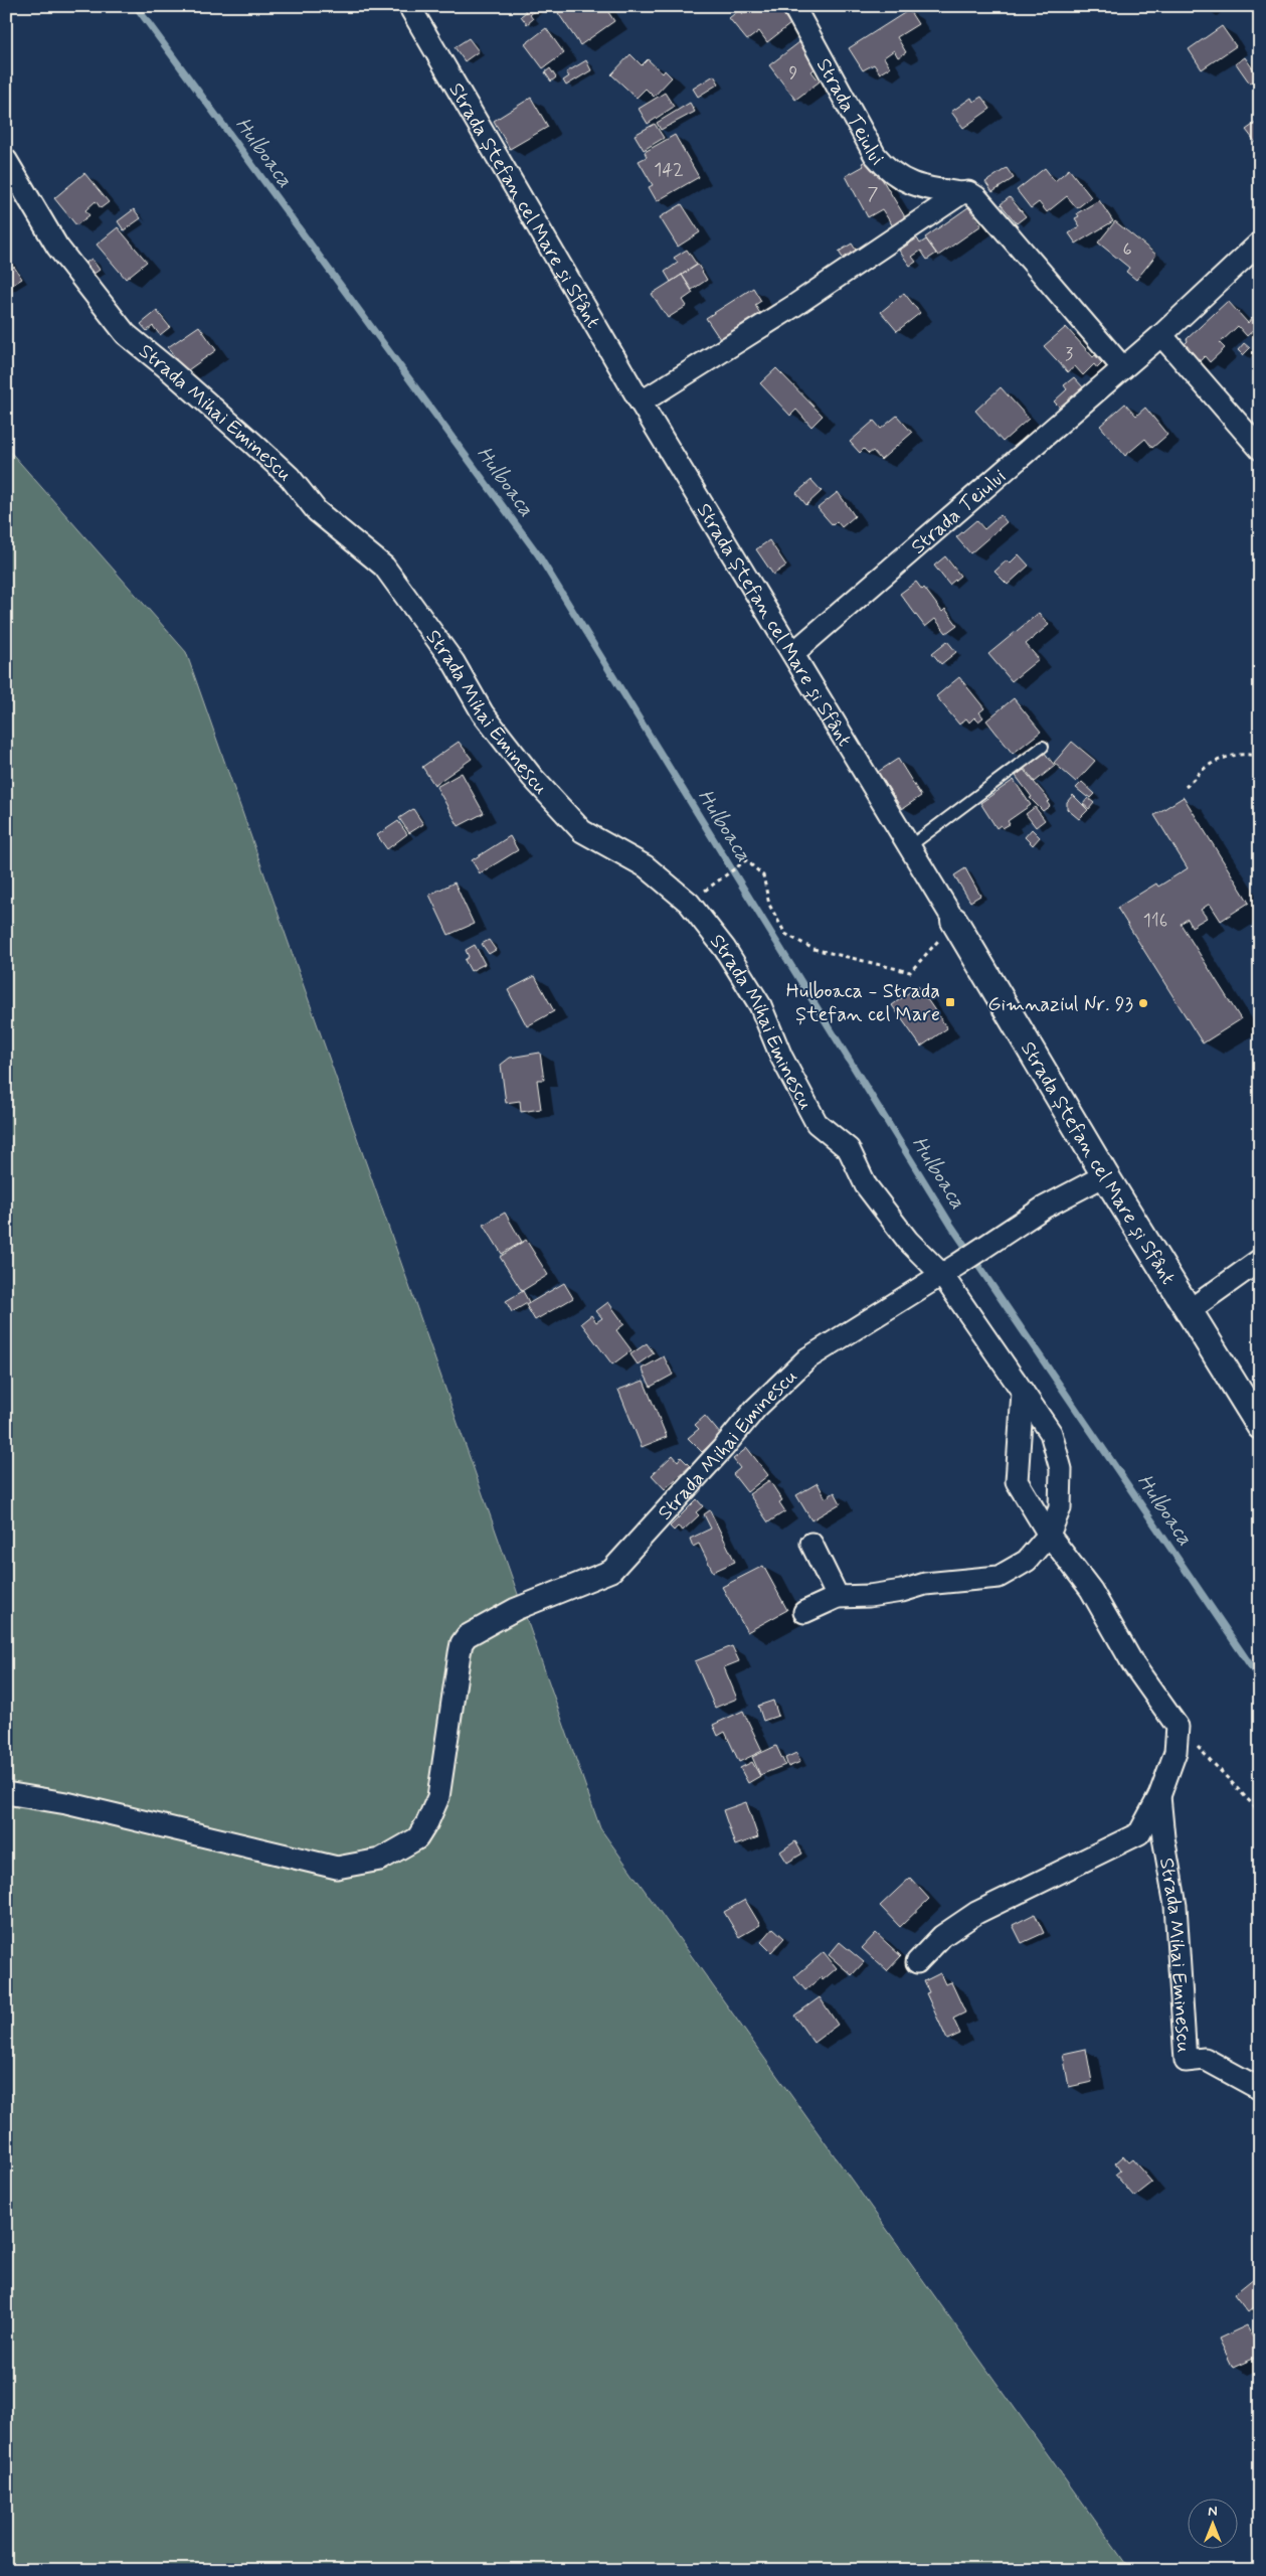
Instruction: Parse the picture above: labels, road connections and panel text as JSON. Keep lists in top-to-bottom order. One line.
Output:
{"streets":{"street":["Strada Teiului","Strada Ștefan cel Mare și Sfânt","Strada Mihai Eminescu"]},"crossings":[["Strada Teiului","Strada Ștefan cel Mare și Sfânt"],["Strada Ștefan cel Mare și Sfânt","Strada Mihai Eminescu"]],"water":["Hulboaca"],"places":{"transit":["Hulboaca - Strada Ștefan cel Mare"],"other":["Gimnaziul Nr. 93"]},"house_numbers":["9","142","7","6","3","116"],"north":"top"}
